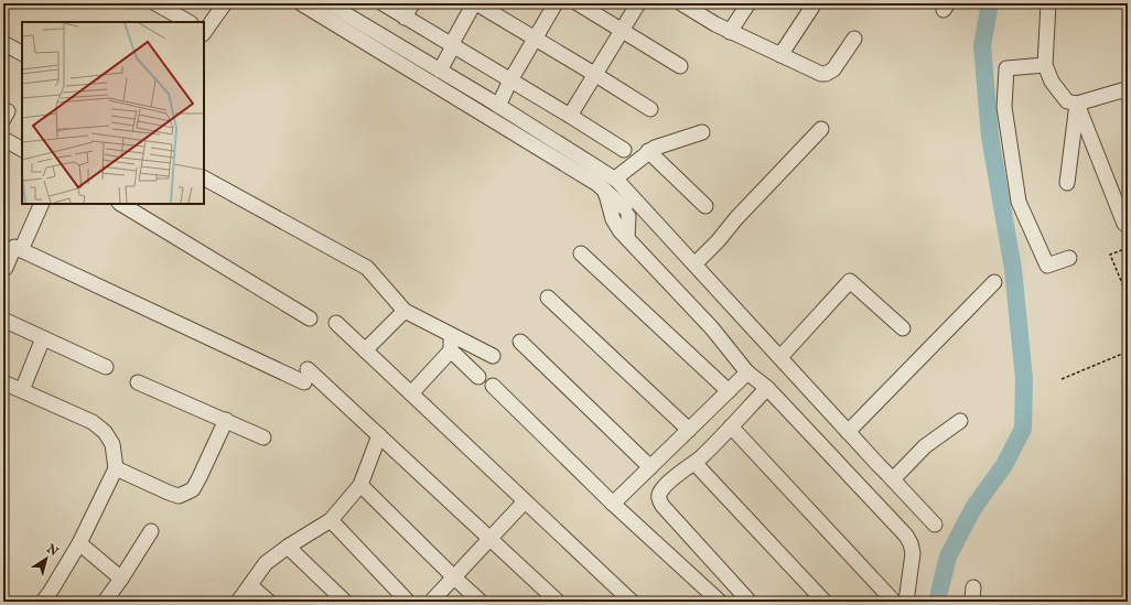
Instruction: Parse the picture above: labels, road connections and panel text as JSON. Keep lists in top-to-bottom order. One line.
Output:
{"north":"top right"}
